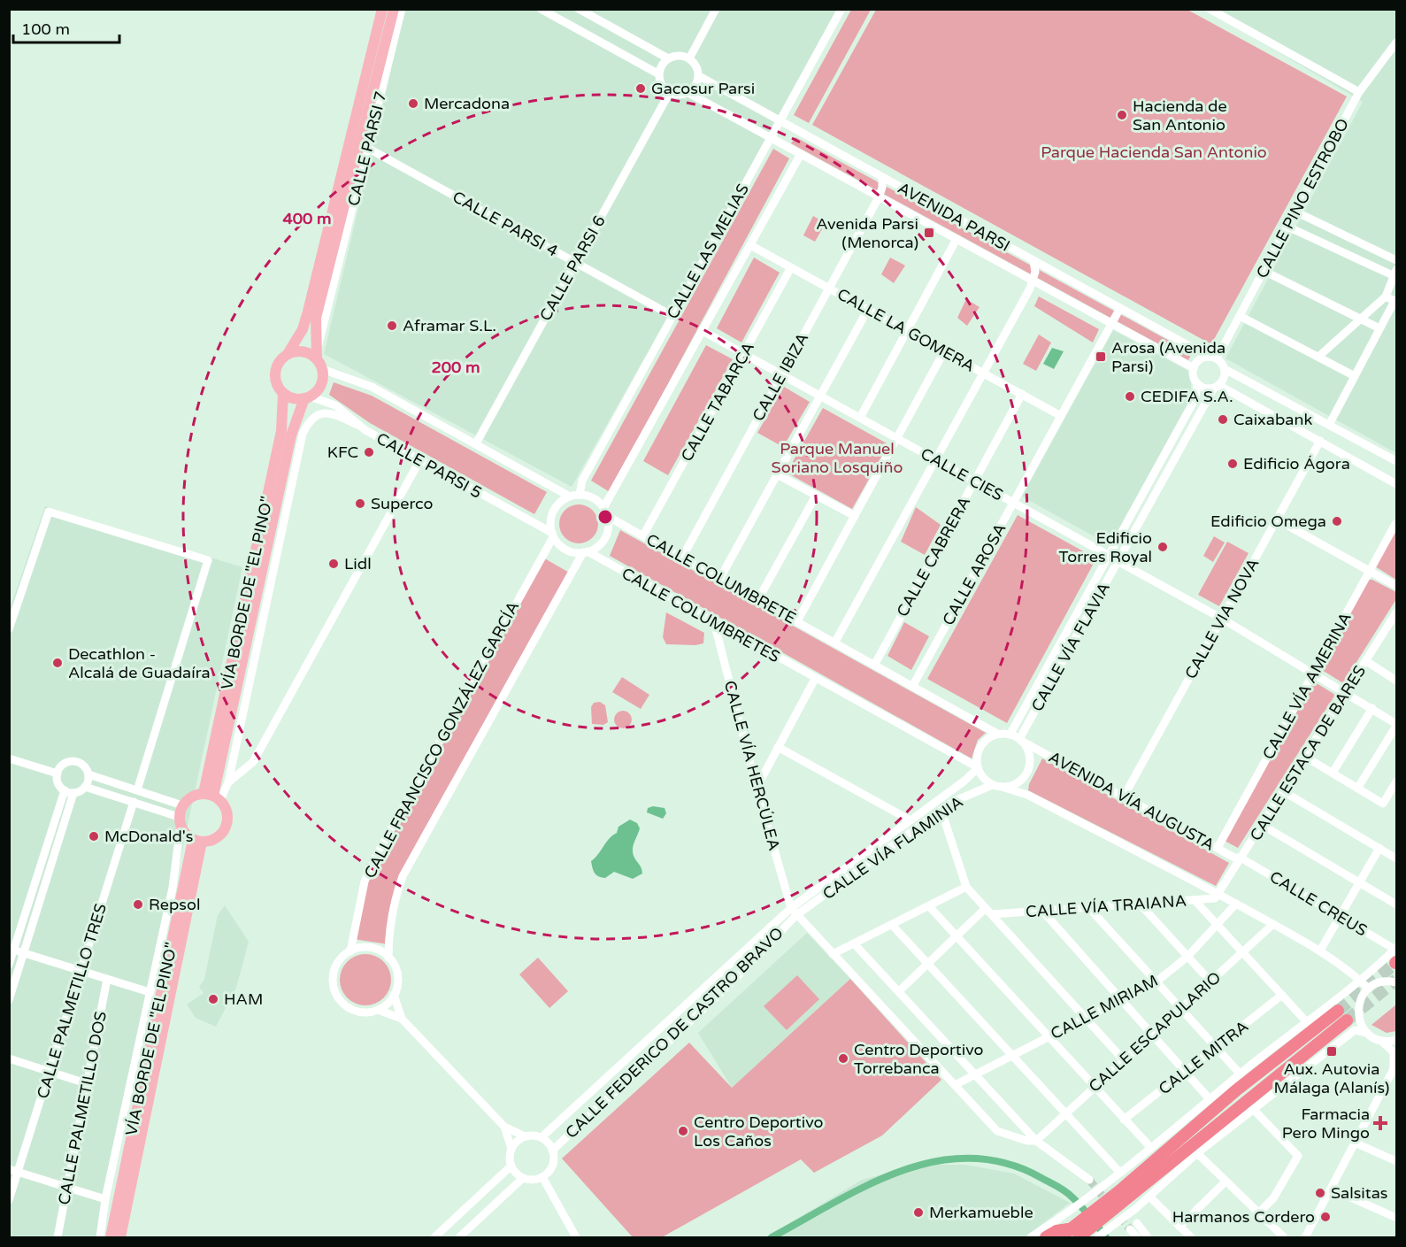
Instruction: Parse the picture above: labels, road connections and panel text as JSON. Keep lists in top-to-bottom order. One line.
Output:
{"streets":{"main road":["VÍA BORDE DE \"EL PINO\""],"street":["CALLE PARSI 7","CALLE PINO ESTROBO","AVENIDA PARSI","CALLE PARSI 4","CALLE LAS MELIAS","CALLE PARSI 6","CALLE LA GOMERA","CALLE IBIZA","CALLE TABARCA","CALLE PARSI 5","CALLE CIES","CALLE CABRERA","CALLE AROSA","CALLE COLUMBRETE","CALLE COLUMBRETES","CALLE VIA NOVA","CALLE VÍA FLAVIA","CALLE VÍA AMERINA","CALLE FRANCISCO GONZÁLEZ GARCÍA","CALLE ESTACA DE BARES","CALLE VÍA HERCÚLEA","AVENIDA VÍA AUGUSTA","CALLE VÍA FLAMINIA","CALLE CREUS","CALLE VÍA TRAIANA","CALLE PALMETILLO TRES","CALLE MIRIAM","CALLE ESCAPULARIO","CALLE FEDERICO DE CASTRO BRAVO","CALLE MITRA","CALLE PALMETILLO DOS"]},"crossings":[["CALLE PARSI 7","CALLE PARSI 4"],["CALLE PARSI 7","CALLE PARSI 5"],["CALLE PARSI 7","VÍA BORDE DE \"EL PINO\""],["CALLE PINO ESTROBO","AVENIDA PARSI"],["CALLE PINO ESTROBO","CALLE VÍA FLAVIA"],["AVENIDA PARSI","CALLE LAS MELIAS"],["AVENIDA PARSI","CALLE PARSI 6"],["AVENIDA PARSI","CALLE IBIZA"],["AVENIDA PARSI","CALLE AROSA"],["AVENIDA PARSI","CALLE VÍA FLAVIA"],["CALLE PARSI 4","CALLE LAS MELIAS"],["CALLE PARSI 4","CALLE PARSI 6"],["CALLE LAS MELIAS","CALLE PARSI 5"],["CALLE LAS MELIAS","CALLE COLUMBRETE"],["CALLE LAS MELIAS","CALLE COLUMBRETES"],["CALLE LAS MELIAS","CALLE FRANCISCO GONZÁLEZ GARCÍA"],["CALLE LA GOMERA","CALLE IBIZA"],["CALLE LA GOMERA","CALLE TABARCA"],["CALLE LA GOMERA","CALLE CABRERA"],["CALLE LA GOMERA","CALLE AROSA"],["CALLE IBIZA","CALLE CIES"],["CALLE IBIZA","CALLE COLUMBRETE"],["CALLE TABARCA","CALLE CIES"],["CALLE TABARCA","CALLE COLUMBRETE"],["CALLE PARSI 5","CALLE COLUMBRETE"],["CALLE PARSI 5","VÍA BORDE DE \"EL PINO\""],["CALLE PARSI 5","CALLE COLUMBRETES"],["CALLE PARSI 5","CALLE FRANCISCO GONZÁLEZ GARCÍA"],["CALLE CIES","CALLE CABRERA"],["CALLE CIES","CALLE AROSA"],["CALLE CIES","CALLE VÍA FLAVIA"],["CALLE CABRERA","CALLE COLUMBRETE"],["CALLE AROSA","CALLE COLUMBRETE"],["CALLE COLUMBRETE","CALLE COLUMBRETES"],["CALLE COLUMBRETE","CALLE VÍA FLAVIA"],["CALLE COLUMBRETE","CALLE FRANCISCO GONZÁLEZ GARCÍA"],["CALLE COLUMBRETE","AVENIDA VÍA AUGUSTA"],["CALLE COLUMBRETE","CALLE VÍA FLAMINIA"],["CALLE COLUMBRETES","CALLE VÍA FLAVIA"],["CALLE COLUMBRETES","CALLE FRANCISCO GONZÁLEZ GARCÍA"],["CALLE COLUMBRETES","CALLE VÍA HERCÚLEA"],["CALLE COLUMBRETES","AVENIDA VÍA AUGUSTA"],["CALLE COLUMBRETES","CALLE VÍA FLAMINIA"],["CALLE VIA NOVA","AVENIDA VÍA AUGUSTA"],["CALLE VÍA FLAVIA","AVENIDA VÍA AUGUSTA"],["CALLE VÍA FLAVIA","CALLE VÍA FLAMINIA"],["CALLE VÍA AMERINA","AVENIDA VÍA AUGUSTA"],["CALLE ESTACA DE BARES","AVENIDA VÍA AUGUSTA"],["CALLE ESTACA DE BARES","CALLE CREUS"],["CALLE ESTACA DE BARES","CALLE VÍA TRAIANA"],["CALLE VÍA HERCÚLEA","CALLE VÍA FLAMINIA"],["AVENIDA VÍA AUGUSTA","CALLE VÍA FLAMINIA"],["AVENIDA VÍA AUGUSTA","CALLE CREUS"],["CALLE VÍA FLAMINIA","CALLE FEDERICO DE CASTRO BRAVO"]],"parks":["Parque Hacienda San Antonio","Parque Manuel Soriano Losquiño"],"places":{"other":["Gacosur Parsi","Mercadona","Hacienda de San Antonio","Aframar S.L.","CEDIFA S.A.","Caixabank","KFC","Edificio Ágora","Superco","Edificio Omega","Edificio Torres Royal","Lidl","Decathlon - Alcalá de Guadaíra","McDonald's","Repsol","HAM","Centro Deportivo Torrebanca","Centro Deportivo Los Caños","Salsitas","Merkamueble","Harmanos Cordero"],"transit":["Avenida Parsi (Menorca)","Arosa (Avenida Parsi)","Aux. Autovia Málaga (Alanís)"],"health":["Farmacia Pero Mingo"]},"scale_bar":"100 m","rings":["400 m","200 m"]}
